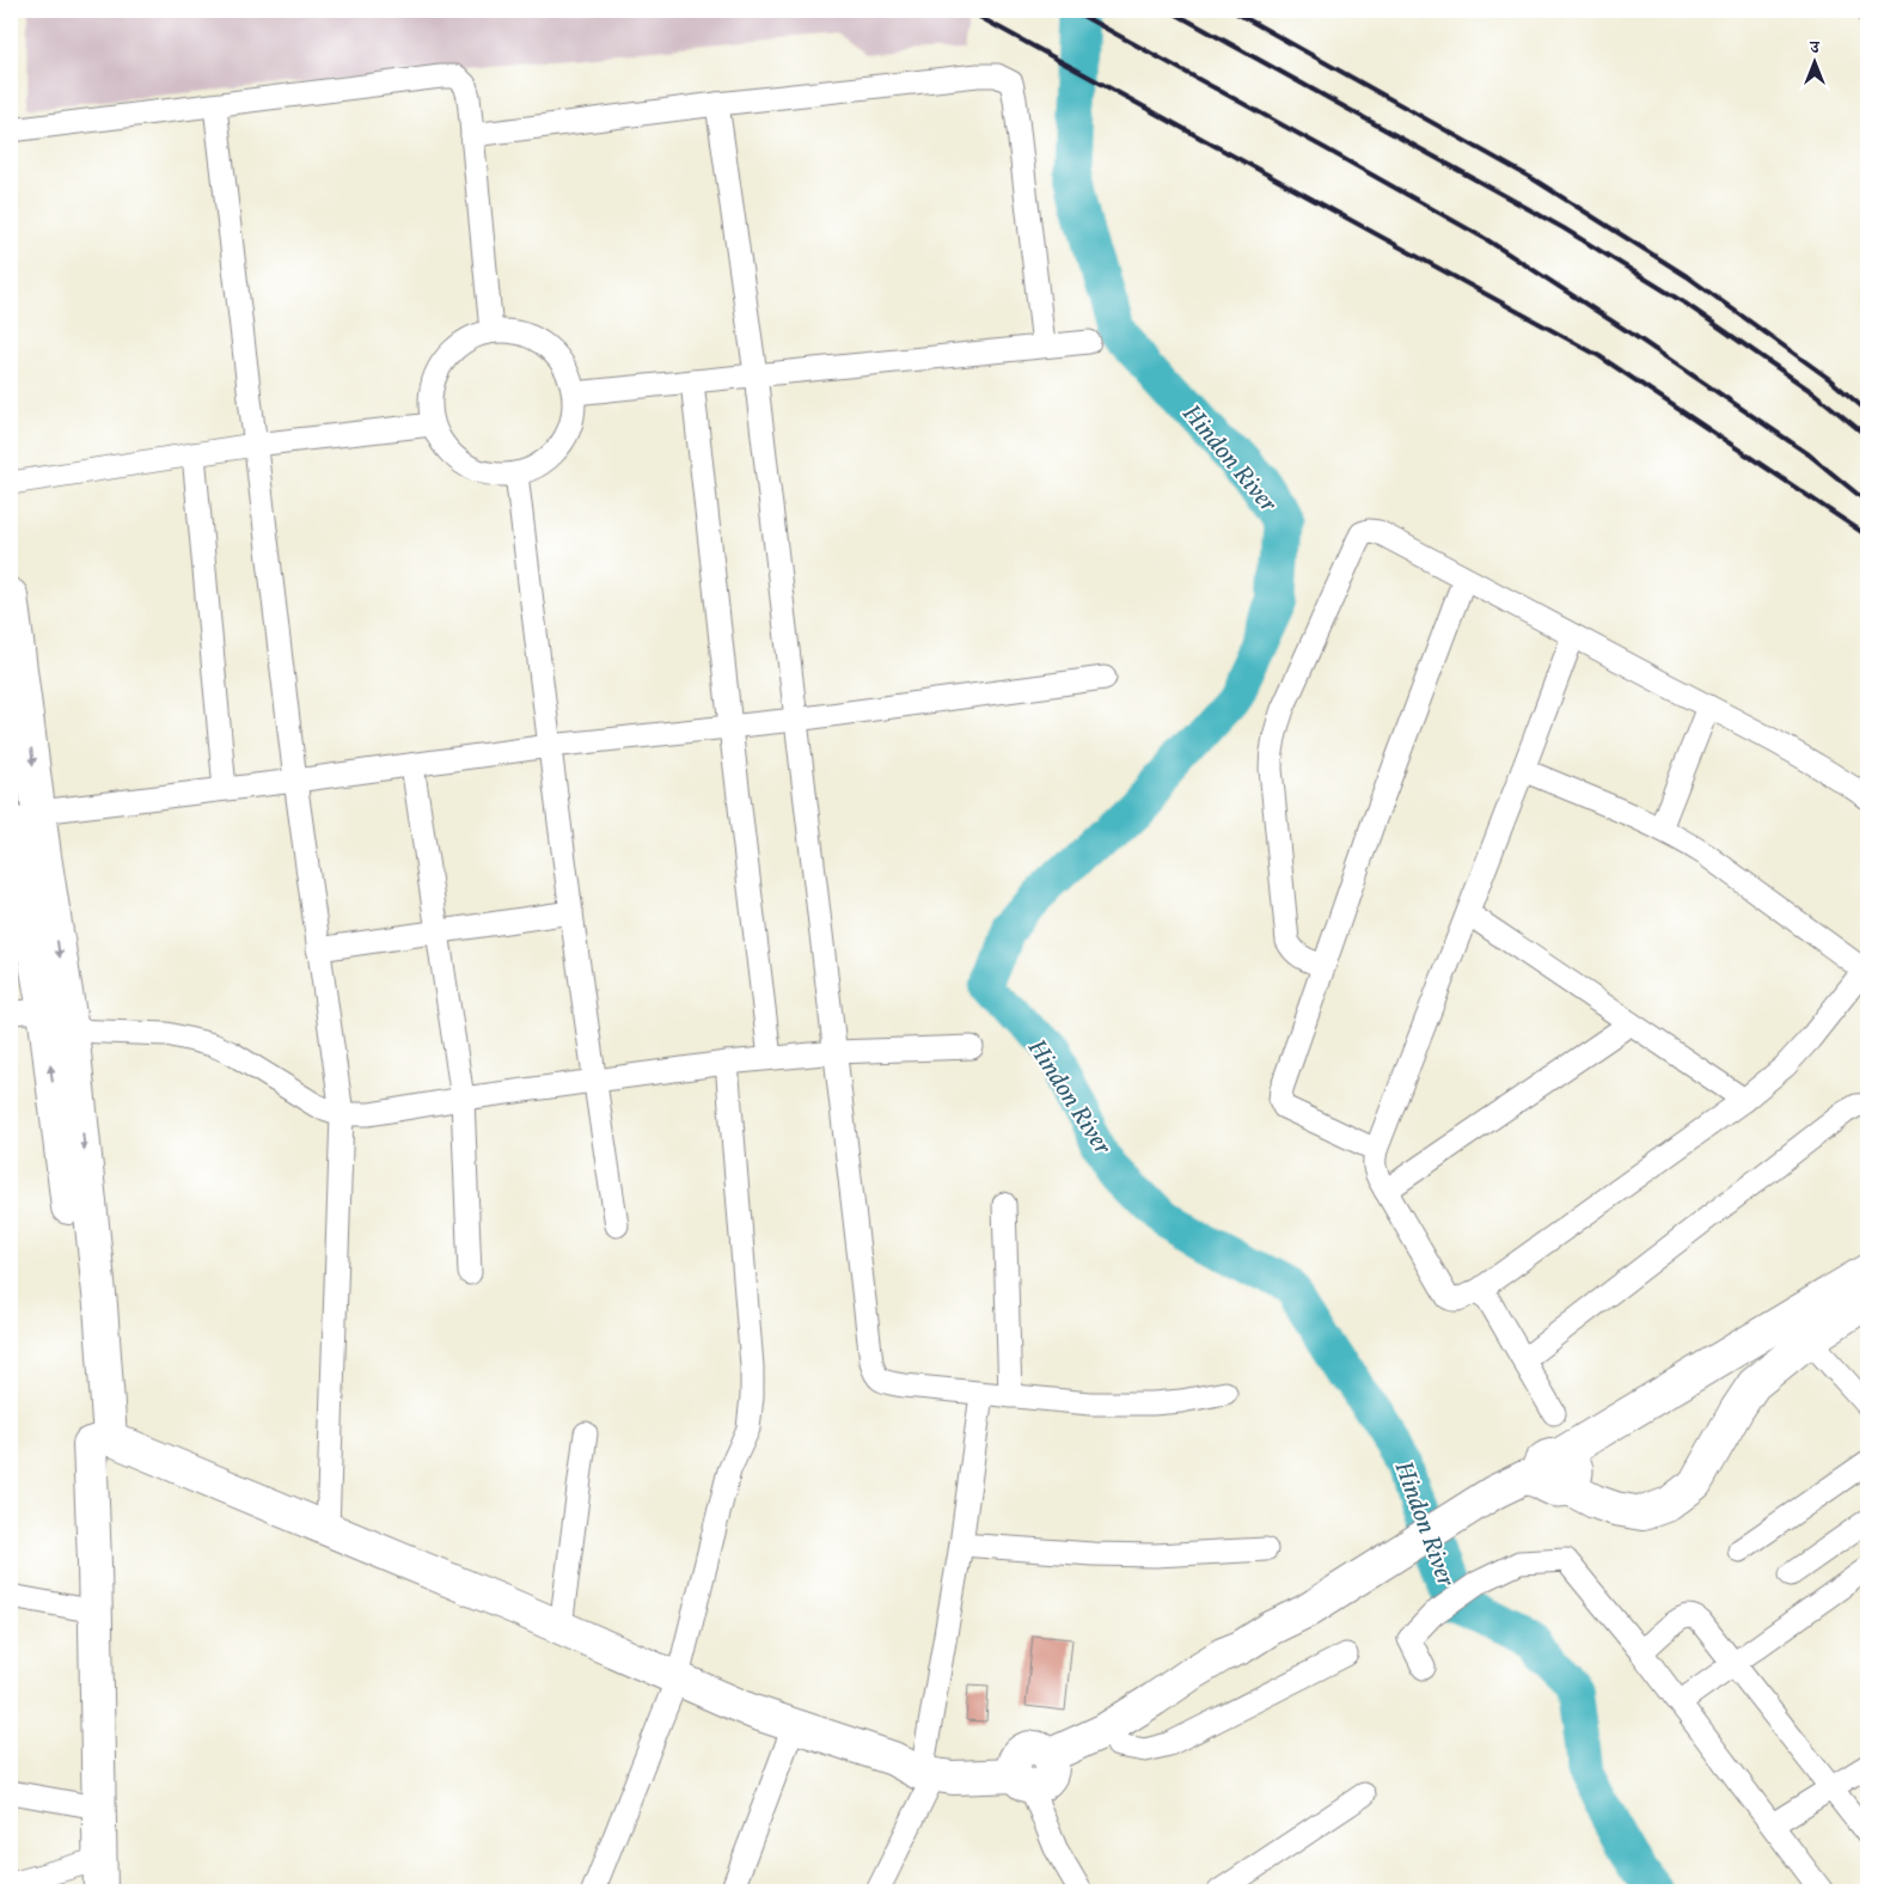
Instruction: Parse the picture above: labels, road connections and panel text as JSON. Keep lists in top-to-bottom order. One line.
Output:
{"water":["Hindon River"],"north":"top"}
